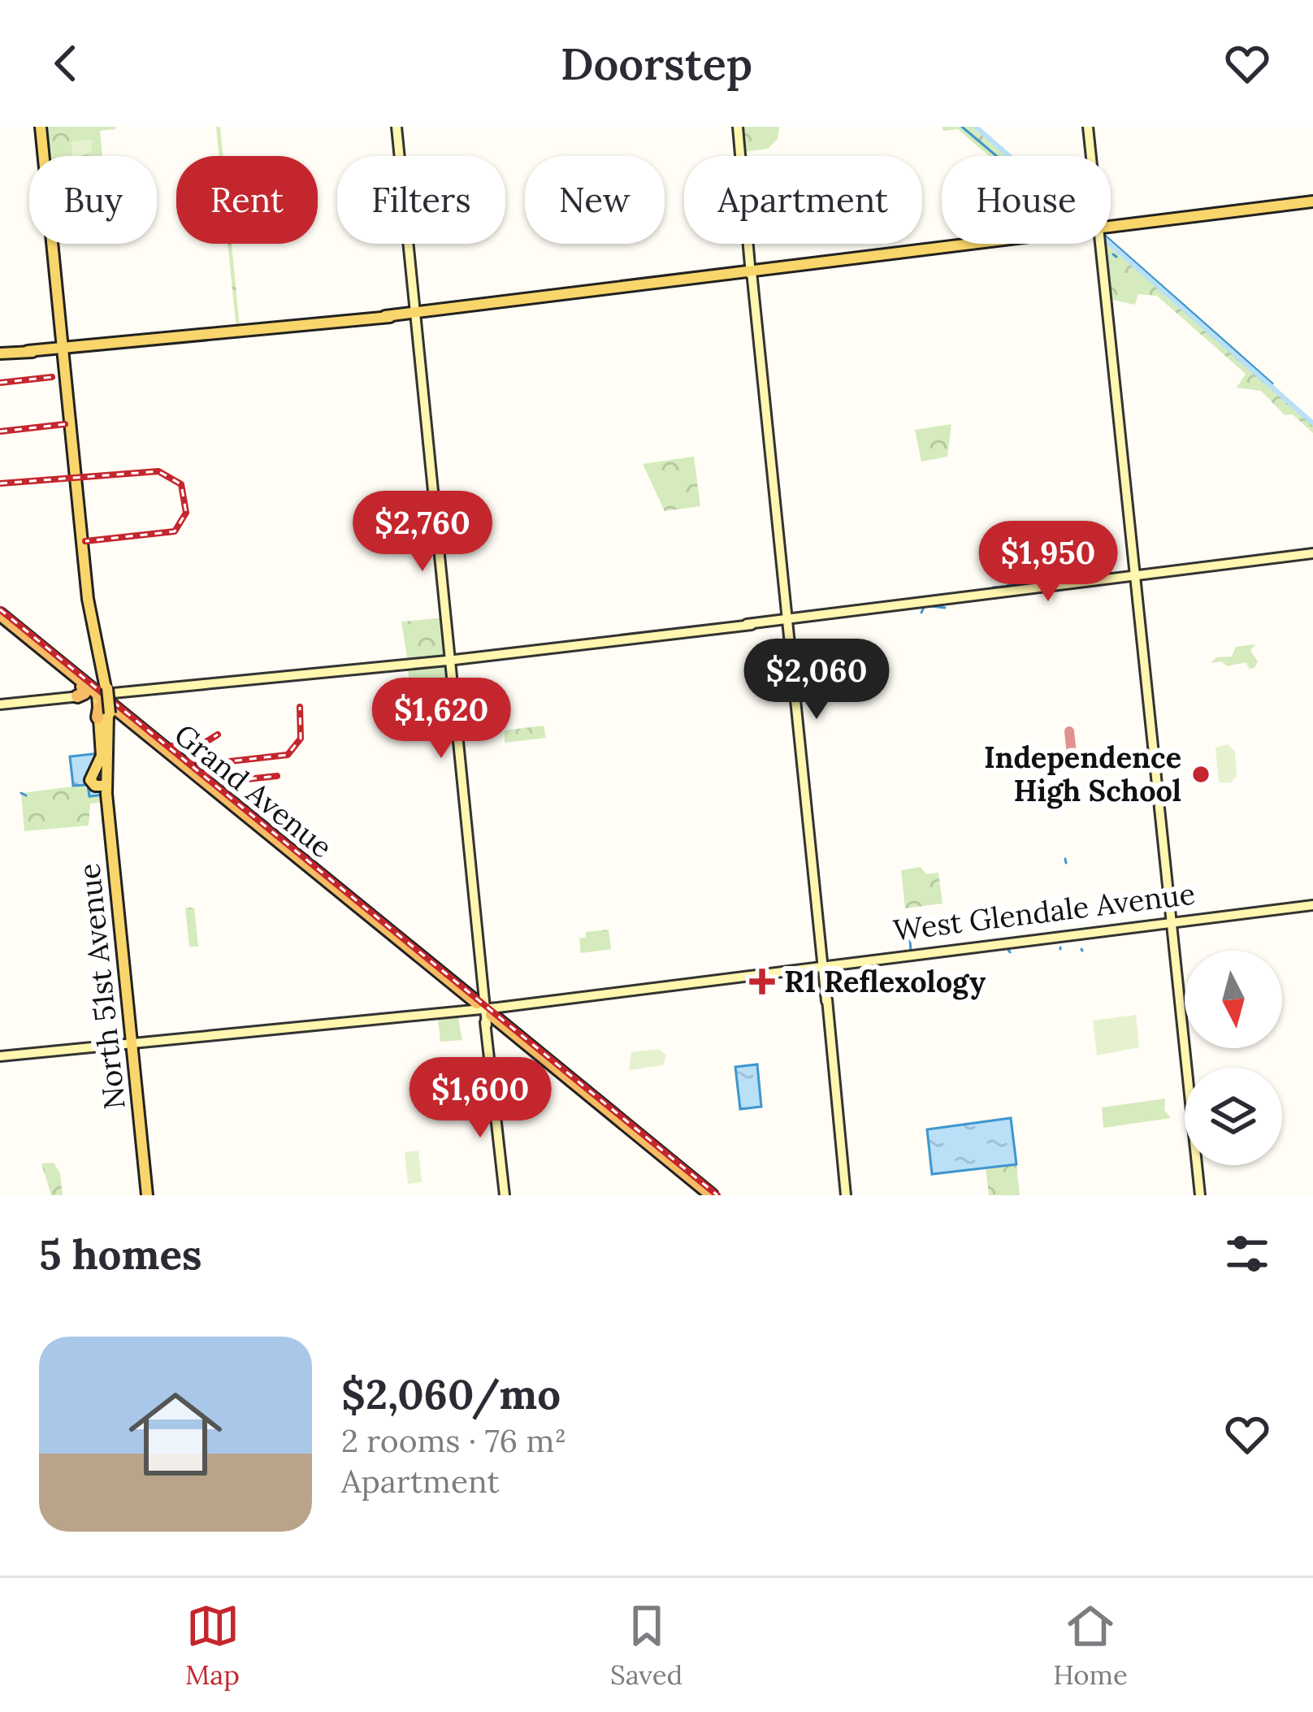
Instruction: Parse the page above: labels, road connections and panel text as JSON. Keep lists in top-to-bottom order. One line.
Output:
{"streets":{"highway":["Grand Avenue"],"main road":["West Glendale Avenue","North 51st Avenue"]},"crossings":[["Grand Avenue","West Glendale Avenue"],["Grand Avenue","North 51st Avenue"],["West Glendale Avenue","North 51st Avenue"]],"places":{"other":["Independence High School"],"health":["R1 Reflexology"]},"north":"bottom","page":{"header":"Doorstep","chip":["Buy","Rent","Filters","New","Apartment","House"],"price":["$2,760","$1,950","$2,060","$1,620","$1,600"],"heading":"5 homes","list":[{"name":"$2,060/mo","note":"2 rooms · 76 m² · Apartment"}],"tabs":["Map","Saved","Home"]}}
